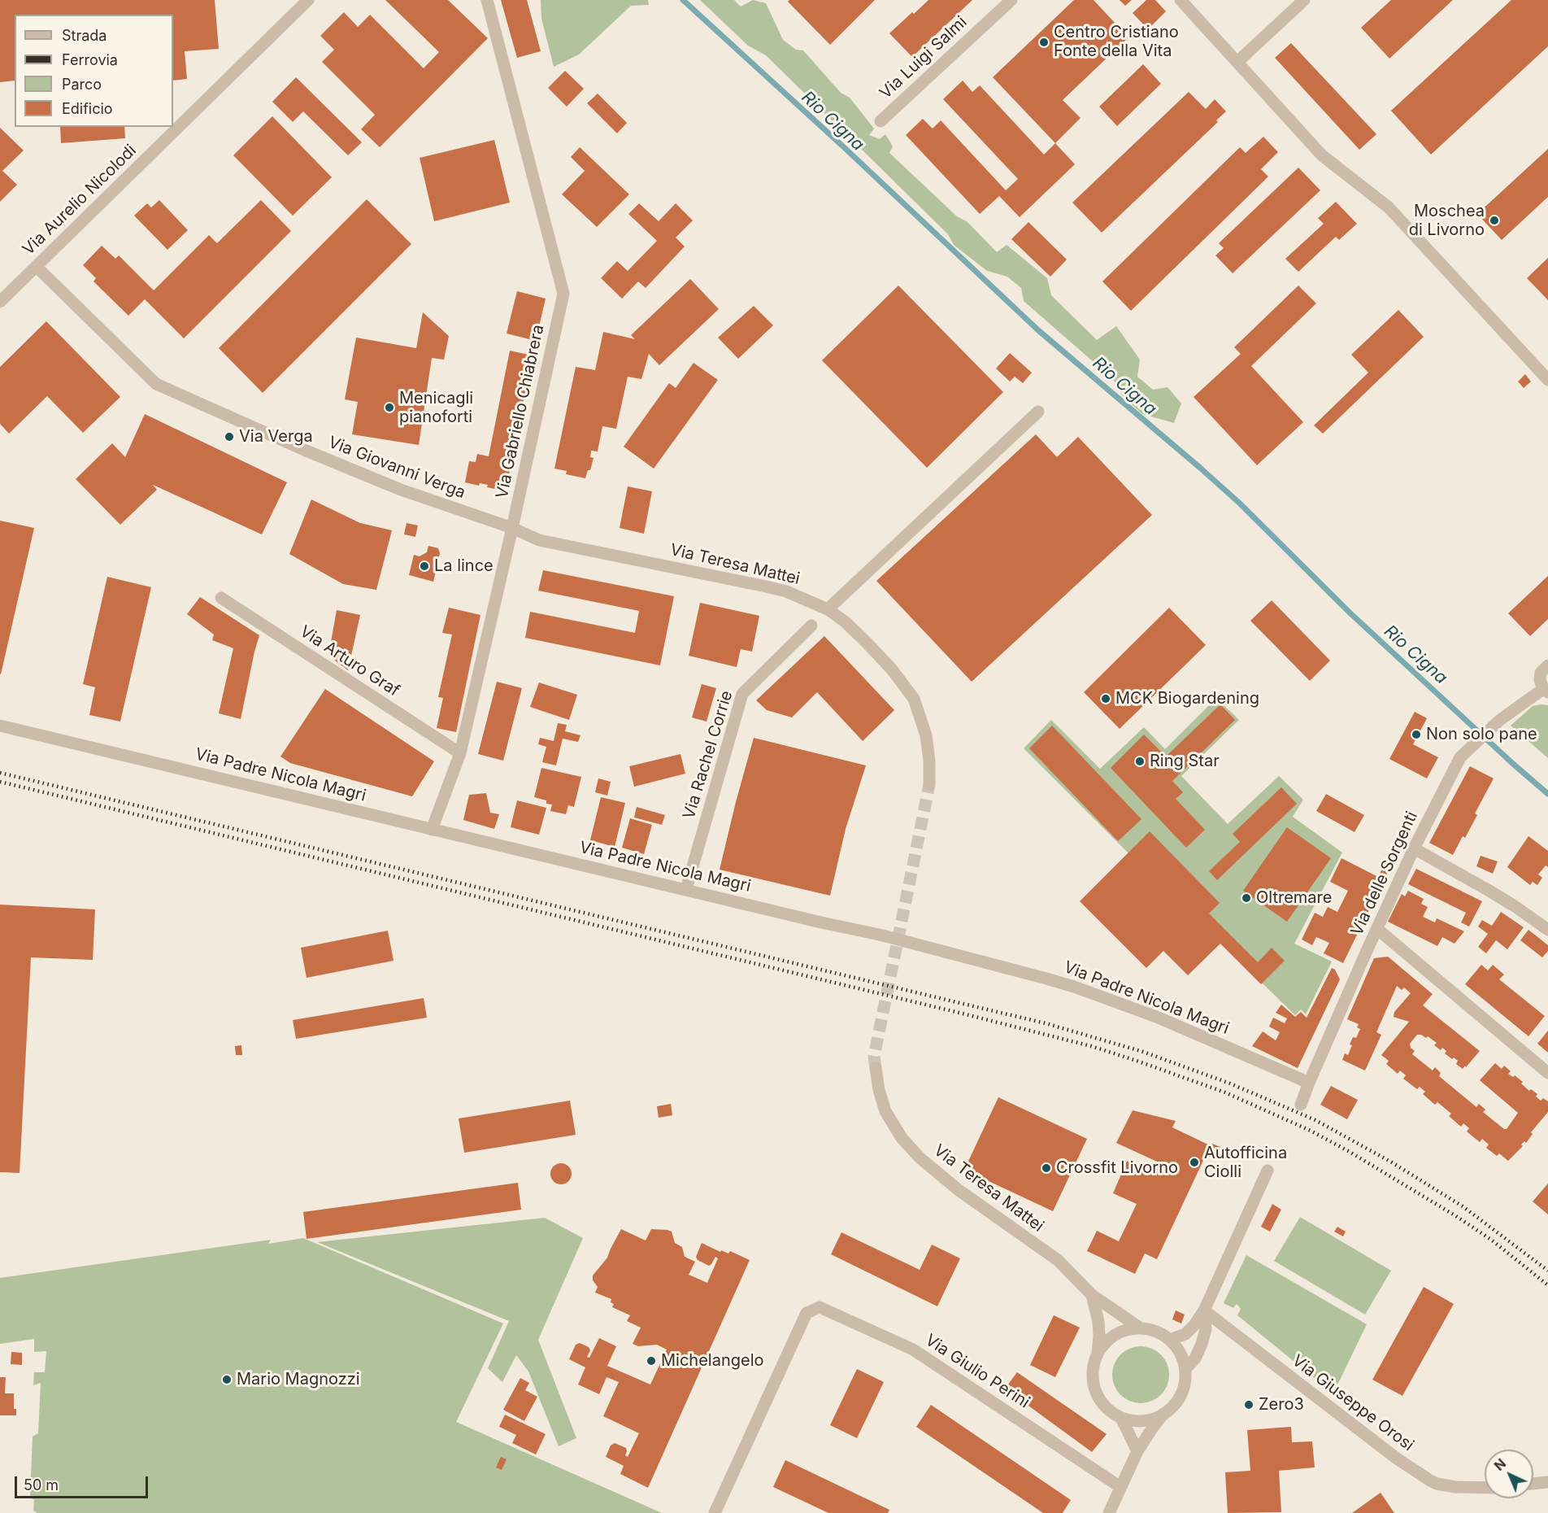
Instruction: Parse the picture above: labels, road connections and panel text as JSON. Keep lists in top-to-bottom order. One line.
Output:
{"streets":{"street":["Via Luigi Salmi","Via Aurelio Nicolodi","Via Gabriello Chiabrera","Via Giovanni Verga","Via Teresa Mattei","Via Arturo Graf","Via Rachel Corrie","Via Padre Nicola Magri","Via delle Sorgenti","Via Giulio Perini","Via Giuseppe Orosi"]},"crossings":[["Via Aurelio Nicolodi","Via Giovanni Verga"],["Via Gabriello Chiabrera","Via Giovanni Verga"],["Via Gabriello Chiabrera","Via Teresa Mattei"],["Via Gabriello Chiabrera","Via Arturo Graf"],["Via Gabriello Chiabrera","Via Padre Nicola Magri"],["Via Giovanni Verga","Via Teresa Mattei"],["Via Rachel Corrie","Via Padre Nicola Magri"],["Via Padre Nicola Magri","Via delle Sorgenti"]],"water":["Rio Cigna"],"places":["Centro Cristiano Fonte della Vita","Moschea di Livorno","Menicagli pianoforti","Via Verga","La lince","MCK Biogardening","Non solo pane","Ring Star","Oltremare","Autofficina Ciolli","Crossfit Livorno","Michelangelo","Mario Magnozzi","Zero3"],"legend":["Strada","Ferrovia","Parco","Edificio"],"scale_bar":"50 m","north":"top left"}
